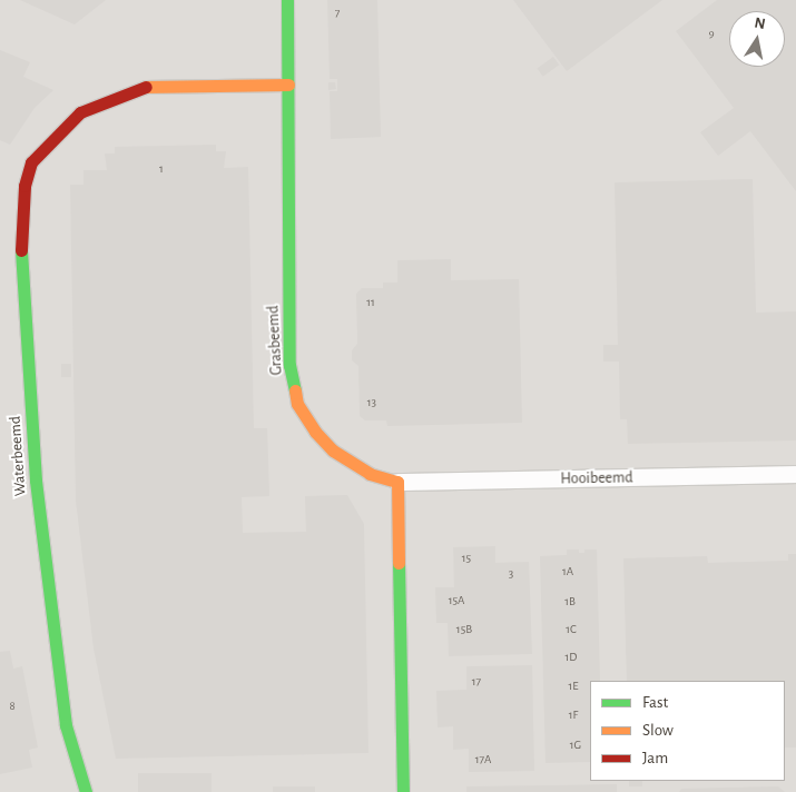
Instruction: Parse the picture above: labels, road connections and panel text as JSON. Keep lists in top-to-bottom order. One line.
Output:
{"streets":{"street":["Grasbeemd","Waterbeemd","Hooibeemd"]},"crossings":[["Grasbeemd","Waterbeemd"],["Grasbeemd","Hooibeemd"]],"house_numbers":["7","9","1","11","13","15","1A","3","15A","1B","15B","1C","1D","17","1E","8","1F","1G","17A"],"legend":["Fast","Slow","Jam"],"north":"top"}
